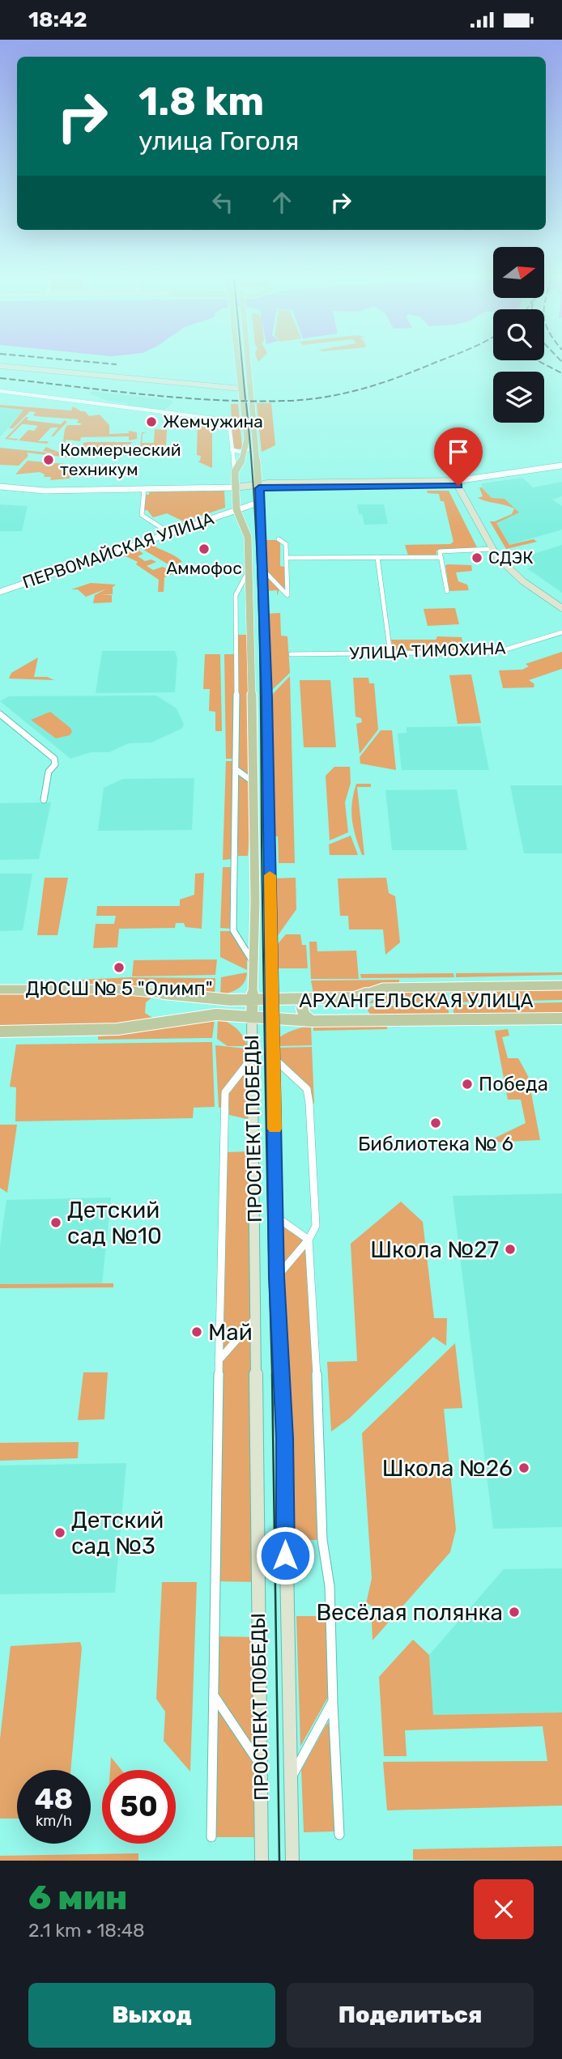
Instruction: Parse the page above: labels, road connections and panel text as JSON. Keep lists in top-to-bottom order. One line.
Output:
{"streets":{"main road":["АРХАНГЕЛЬСКАЯ УЛИЦА","ПРОСПЕКТ ПОБЕДЫ"],"street":["ПЕРВОМАЙСКАЯ УЛИЦА","УЛИЦА ТИМОХИНА"]},"crossings":[["ПЕРВОМАЙСКАЯ УЛИЦА","ПРОСПЕКТ ПОБЕДЫ"],["АРХАНГЕЛЬСКАЯ УЛИЦА","ПРОСПЕКТ ПОБЕДЫ"]],"places":["Жемчужина","Коммерческий техникум","Аммофос","СДЭК","ДЮСШ № 5 \"Олимп\"","Победа","Библиотека № 6","Детский сад №10","Школа №27","Май","Школа №26","Детский сад №3","Весёлая полянка"],"north":"right","page":{"status":"18:42","turn":["1.8 km","улица Гоголя"],"speed":"48 km/h","limit":"50","heading":["6 мин","2.1 km · 18:48"],"buttons":["Выход","Поделиться"]}}
